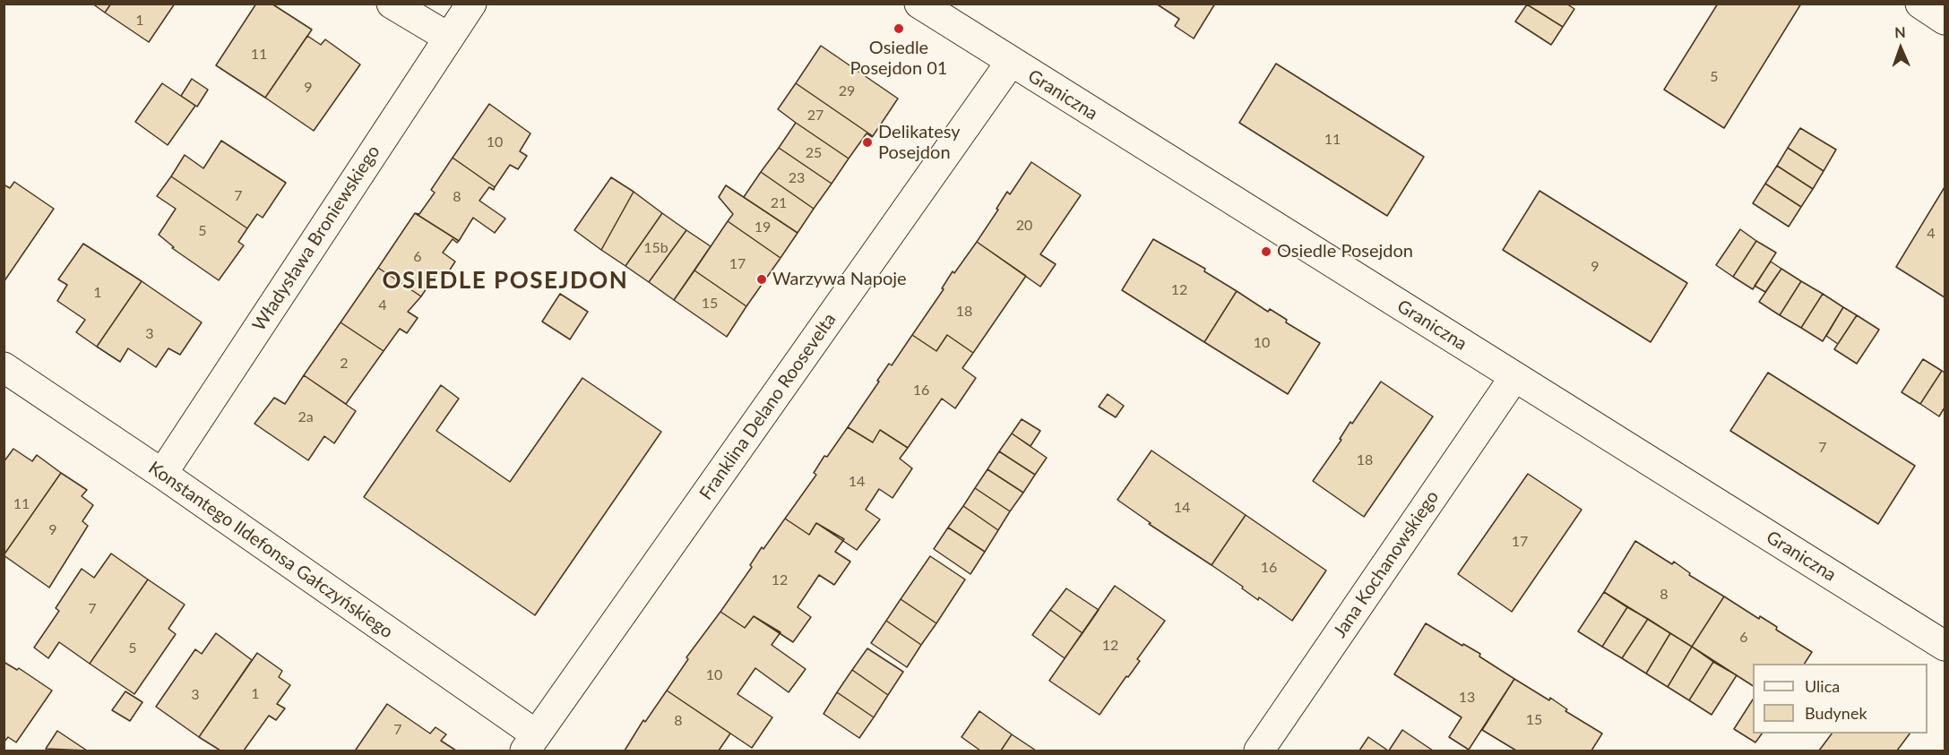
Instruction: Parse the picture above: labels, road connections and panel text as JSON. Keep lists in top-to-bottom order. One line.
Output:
{"streets":{"street":["Graniczna","Władysława Broniewskiego","Franklina Delano Roosevelta","Konstantego Ildefonsa Gałczyńskiego","Jana Kochanowskiego"]},"crossings":[["Graniczna","Franklina Delano Roosevelta"],["Graniczna","Jana Kochanowskiego"],["Władysława Broniewskiego","Konstantego Ildefonsa Gałczyńskiego"],["Franklina Delano Roosevelta","Konstantego Ildefonsa Gałczyńskiego"]],"districts":["OSIEDLE POSEJDON"],"places":["Osiedle Posejdon 01","Delikatesy Posejdon","Osiedle Posejdon","Warzywa Napoje"],"house_numbers":["1","11","5","9","29","27","11","10","25","23","7","8","21","20","19","5","4","15b","6","17","9","12","1","15","4","18","3","10","2","16","2a","7","18","14","11","14","9","17","16","12","8","7","6","12","5","10","1","3","13","15","8","7"],"legend":["Ulica","Budynek"],"north":"top"}
